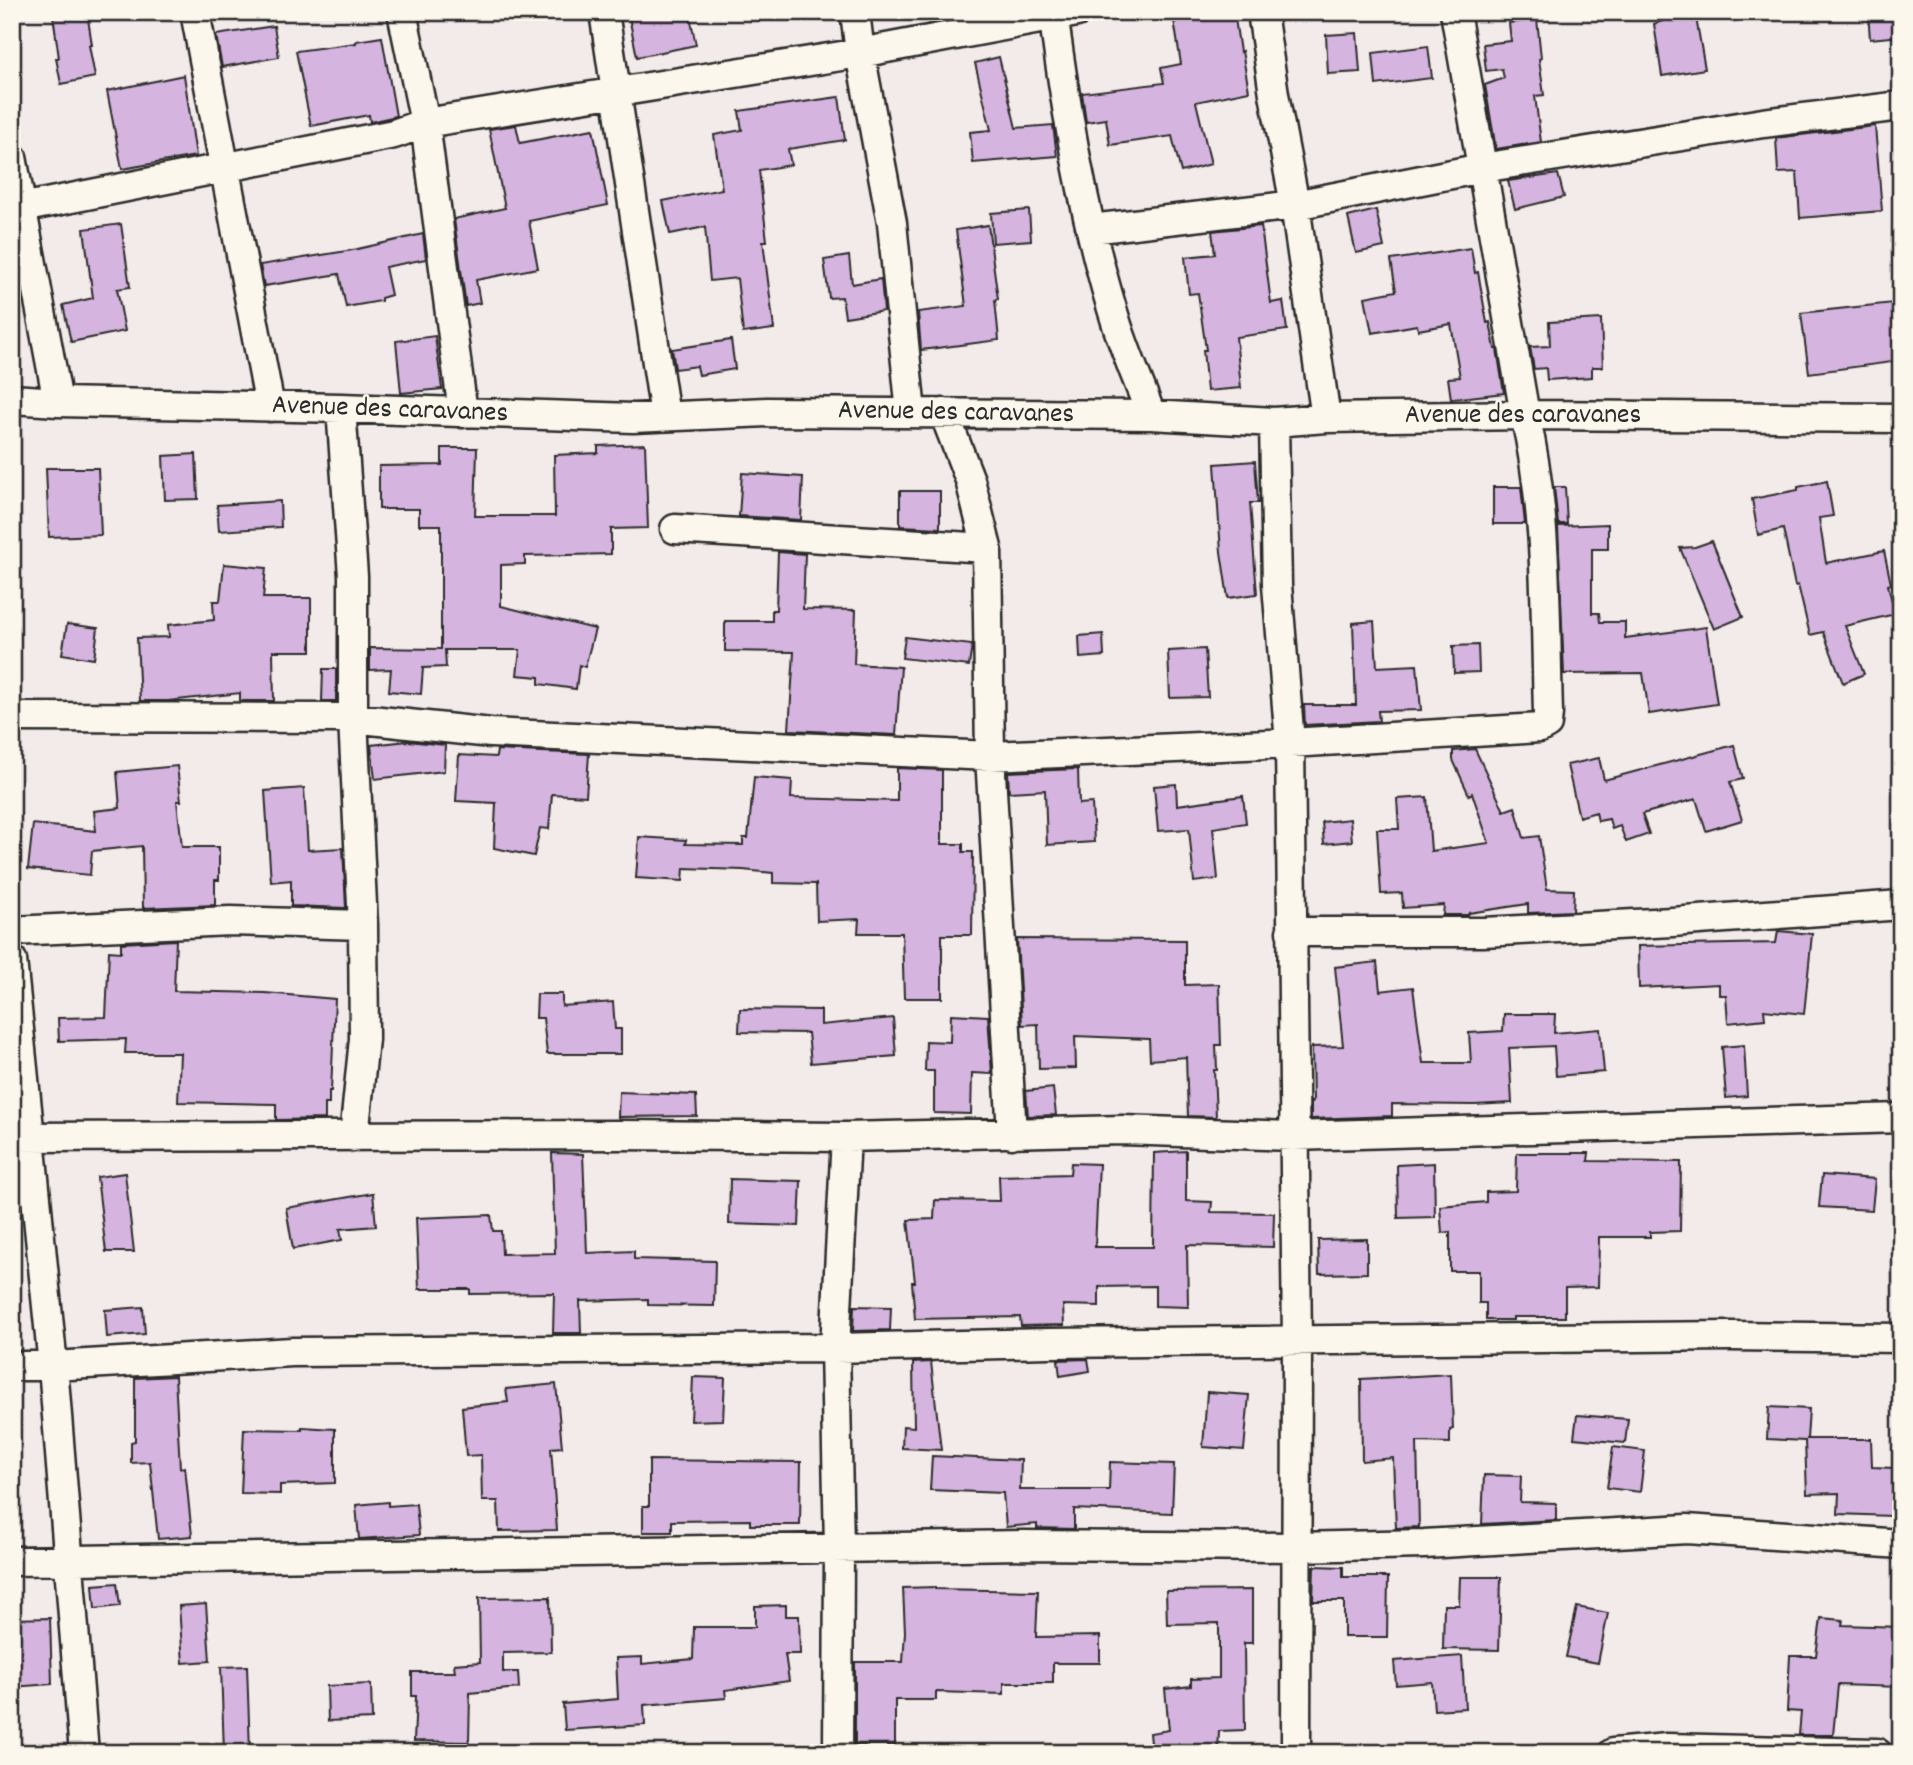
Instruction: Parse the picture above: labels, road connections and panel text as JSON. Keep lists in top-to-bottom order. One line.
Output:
{"streets":{"street":["Avenue des caravanes"]}}
